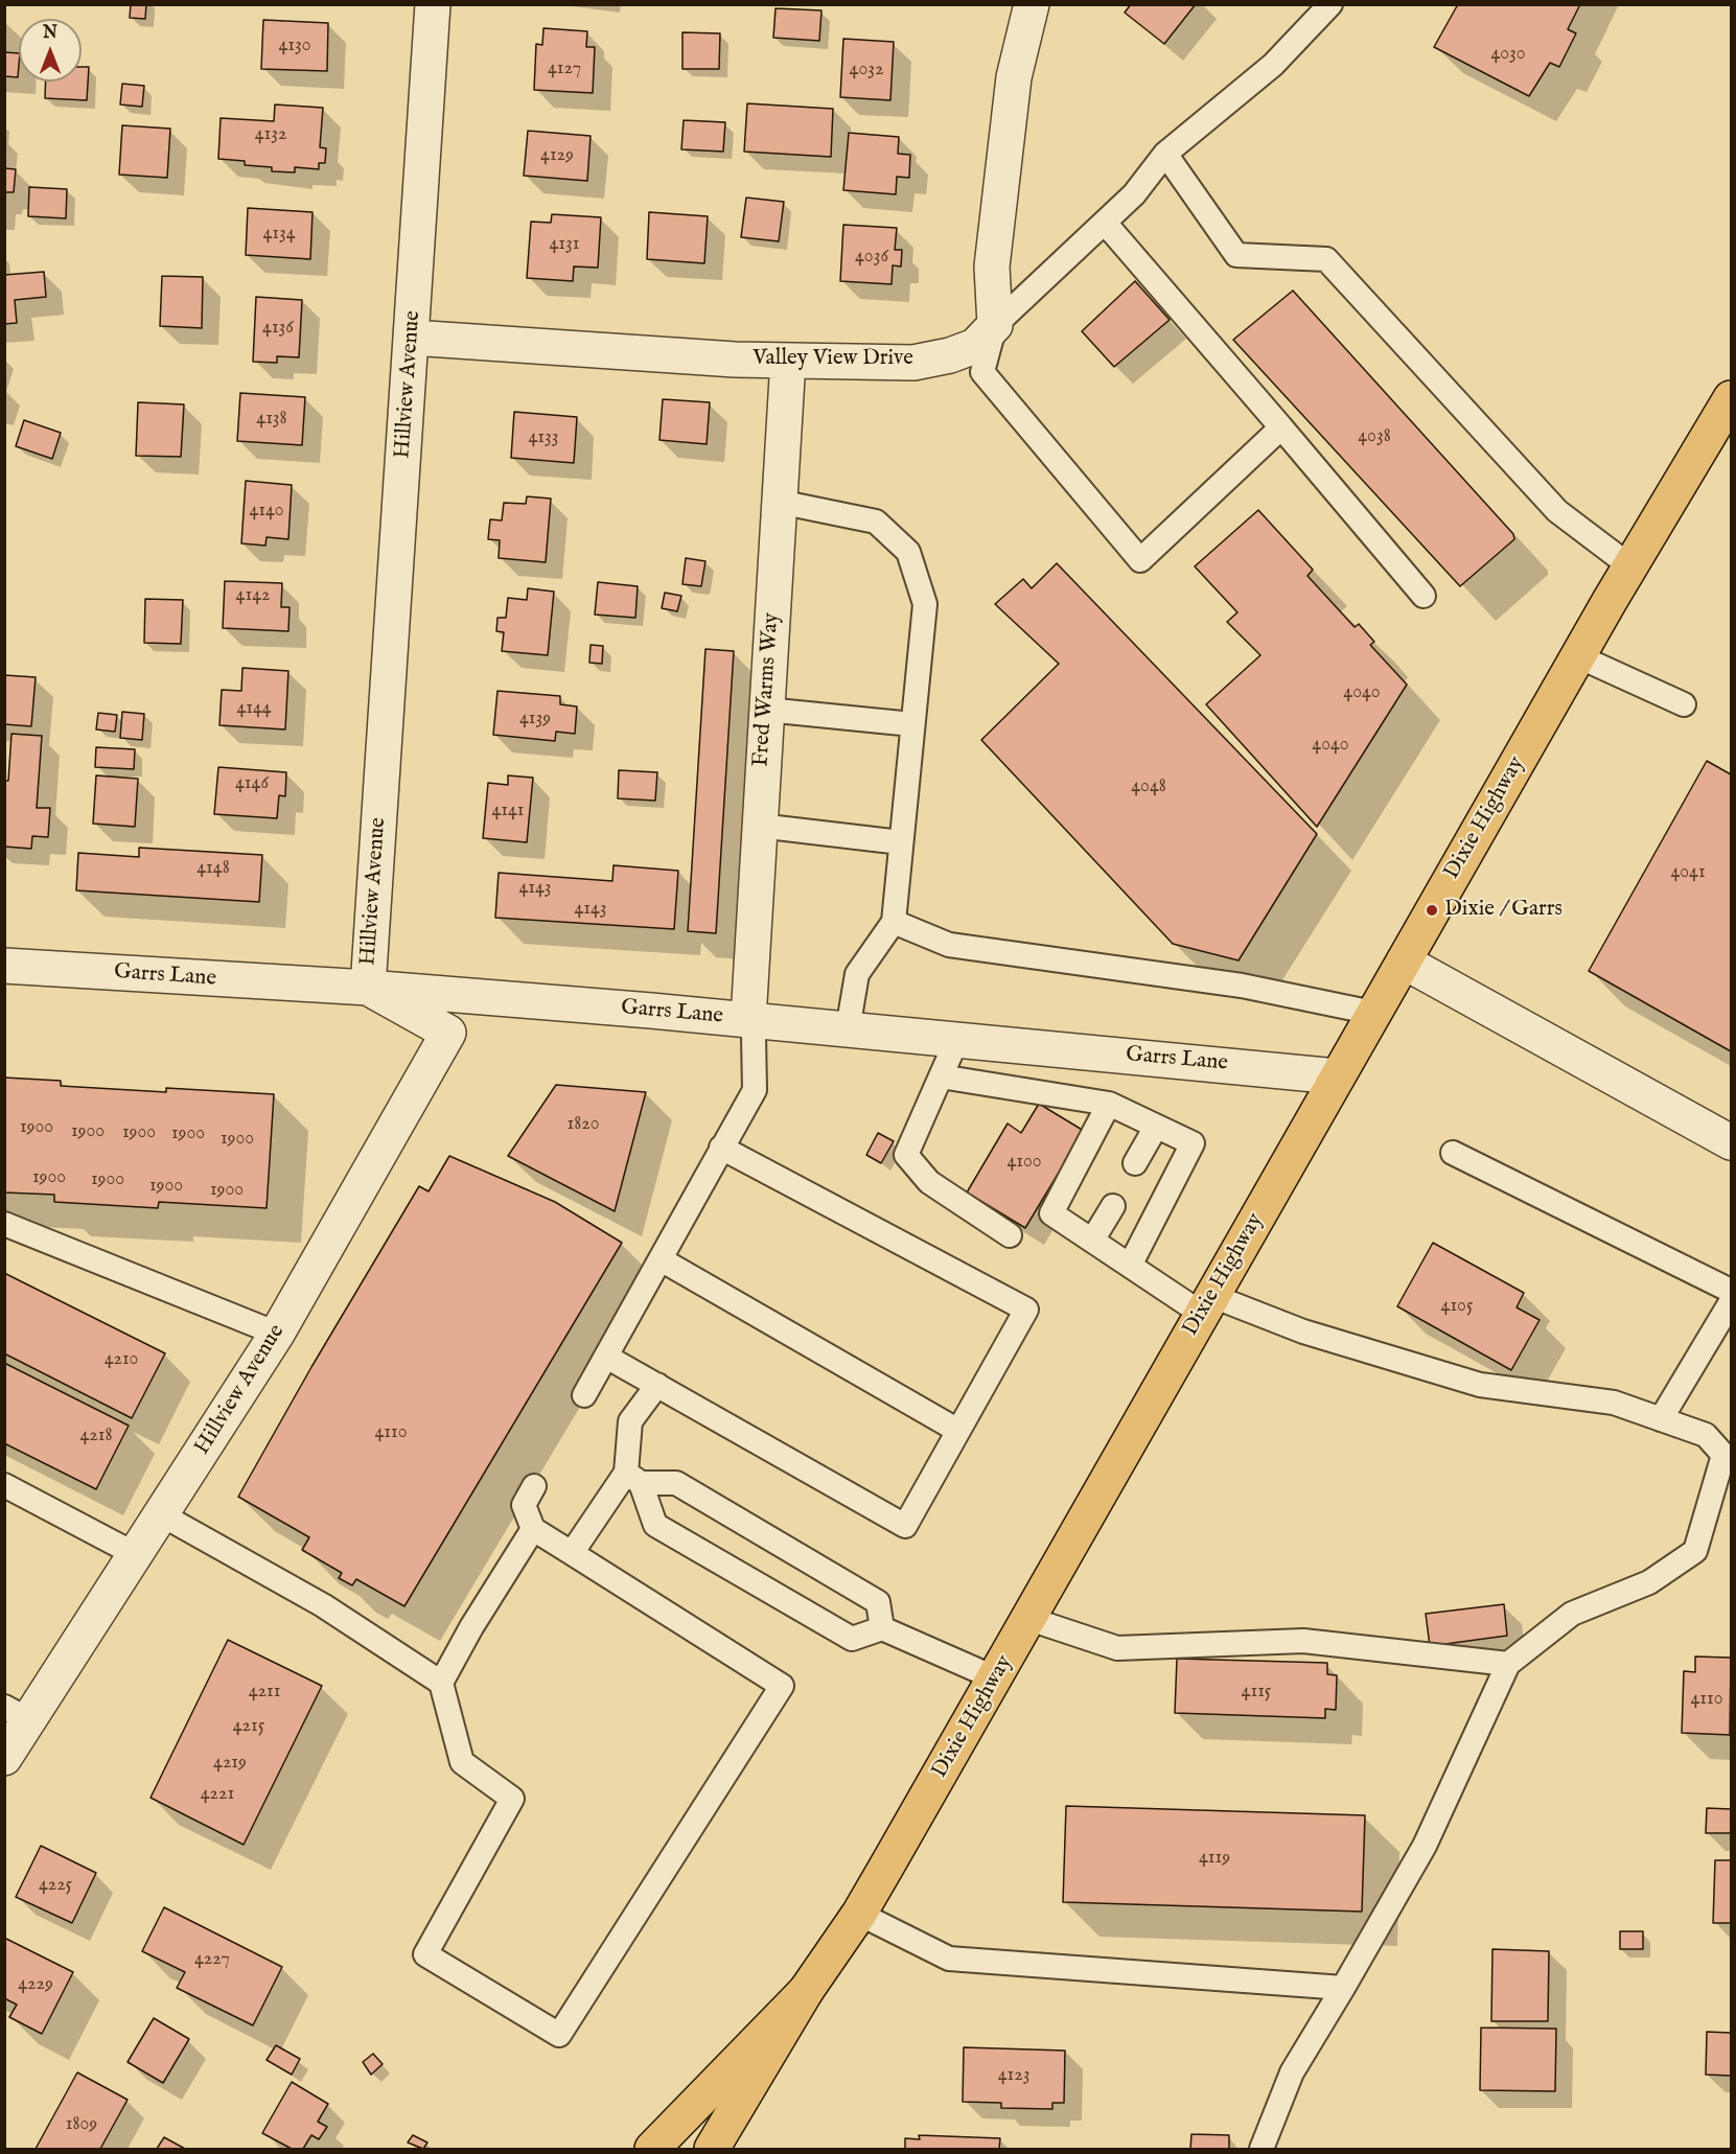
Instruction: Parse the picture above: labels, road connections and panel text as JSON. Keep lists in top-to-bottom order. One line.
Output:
{"streets":{"main road":["Dixie Highway"],"street":["Valley View Drive","Hillview Avenue","Fred Warms Way","Garrs Lane"]},"crossings":[["Valley View Drive","Hillview Avenue"],["Valley View Drive","Fred Warms Way"],["Hillview Avenue","Garrs Lane"],["Fred Warms Way","Garrs Lane"],["Dixie Highway","Garrs Lane"]],"places":["Dixie / Garrs"],"house_numbers":["4130","4030","4127","4032","4132","4129","4134","4131","4036","4136","4138","4038","4133","4140","4142","4040","4144","4139","4040","4146","4048","4141","4148","4041","4143","4143","1820","1900","1900","1900","1900","1900","4100","1900","1900","1900","1900","4105","4210","4110","4218","4211","4115","4110","4215","4219","4221","4119","4225","4227","4229","4123","1809"],"north":"top"}
